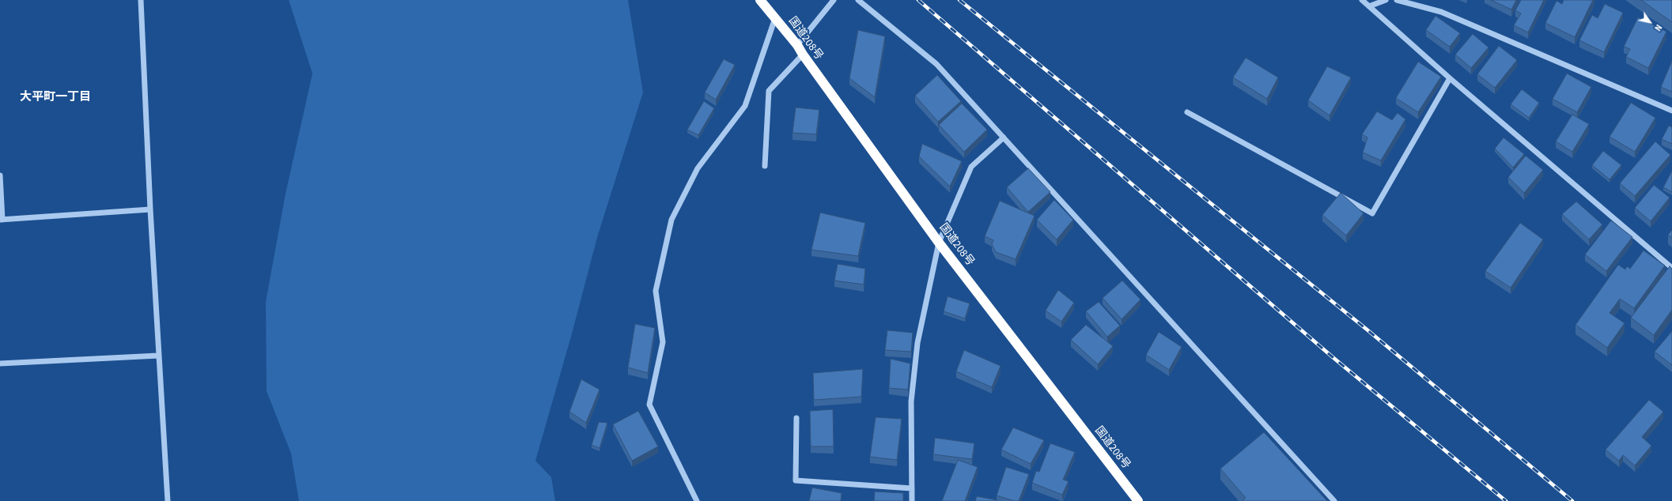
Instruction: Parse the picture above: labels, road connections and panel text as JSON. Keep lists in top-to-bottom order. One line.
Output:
{"streets":{"highway":["国道208号"]},"districts":["大平町一丁目"],"north":"bottom right"}
